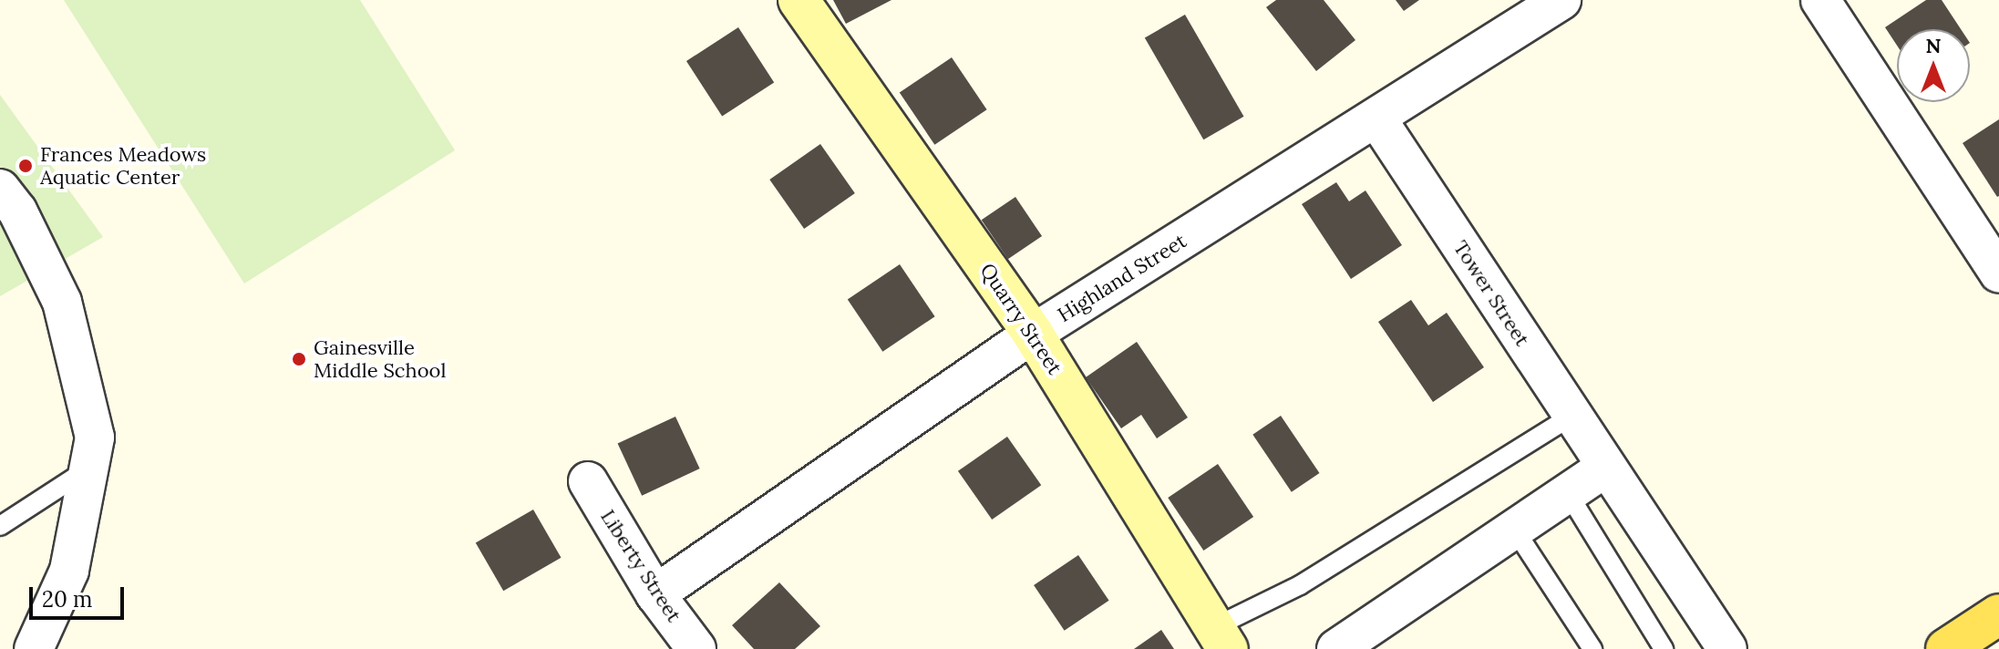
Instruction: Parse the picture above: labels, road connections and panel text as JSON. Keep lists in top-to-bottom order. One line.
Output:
{"streets":{"street":["Highland Street","Tower Street","Quarry Street","Liberty Street"]},"crossings":[["Highland Street","Tower Street"],["Highland Street","Quarry Street"],["Highland Street","Liberty Street"]],"places":["Frances Meadows Aquatic Center","Gainesville Middle School"],"scale_bar":"20 m","north":"top"}
